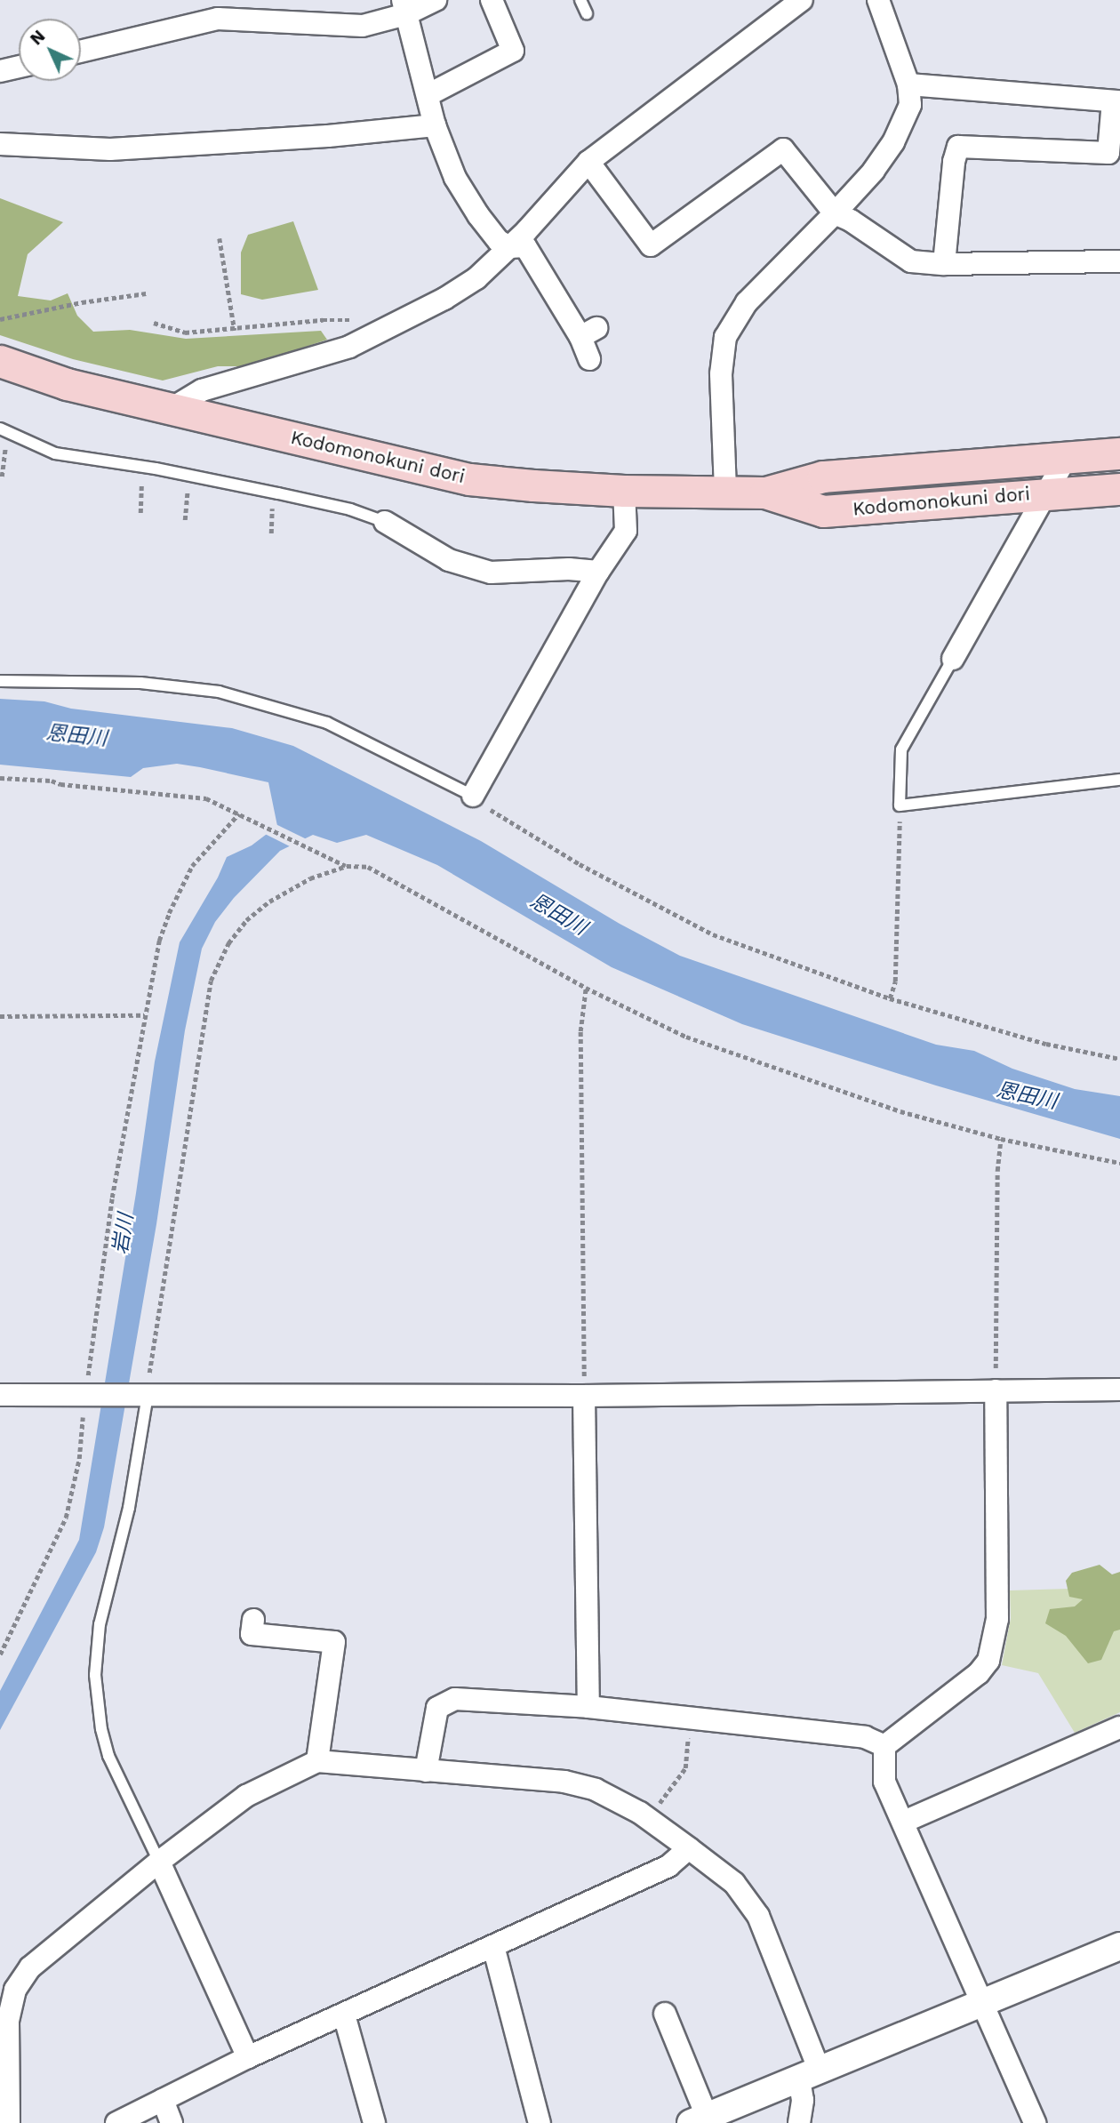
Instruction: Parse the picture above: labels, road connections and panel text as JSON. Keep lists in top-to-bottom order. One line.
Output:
{"streets":{"main road":["Kodomonokuni dori"]},"water":["恩田川","岩川"],"north":"top left"}
